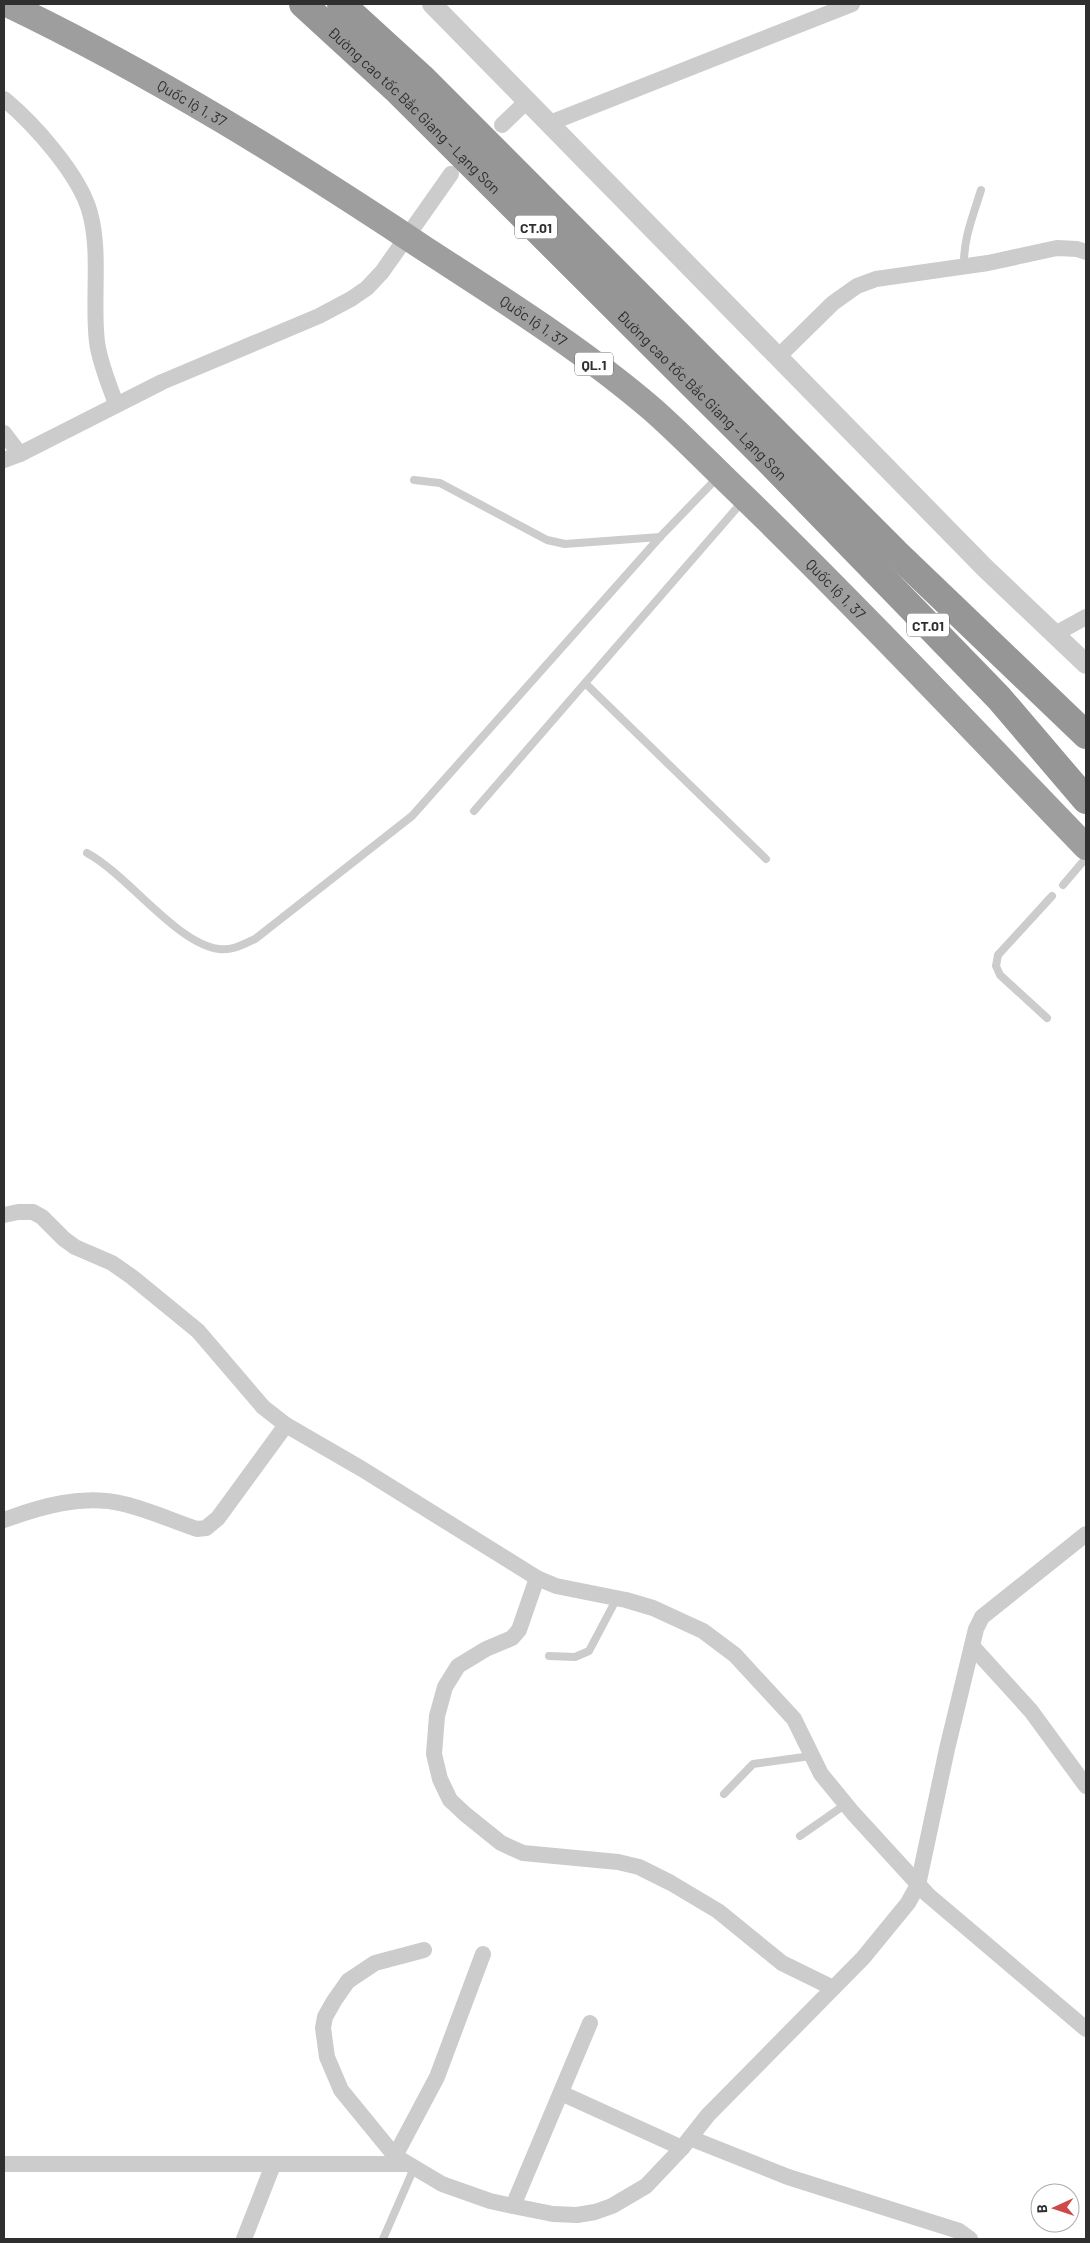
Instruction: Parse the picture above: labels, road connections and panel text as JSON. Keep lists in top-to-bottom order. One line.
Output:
{"streets":{"highway":["Quốc lộ 1, 37","Đường cao tốc Bắc Giang - Lạng Sơn","CT.01","QL.1"]},"north":"left"}
